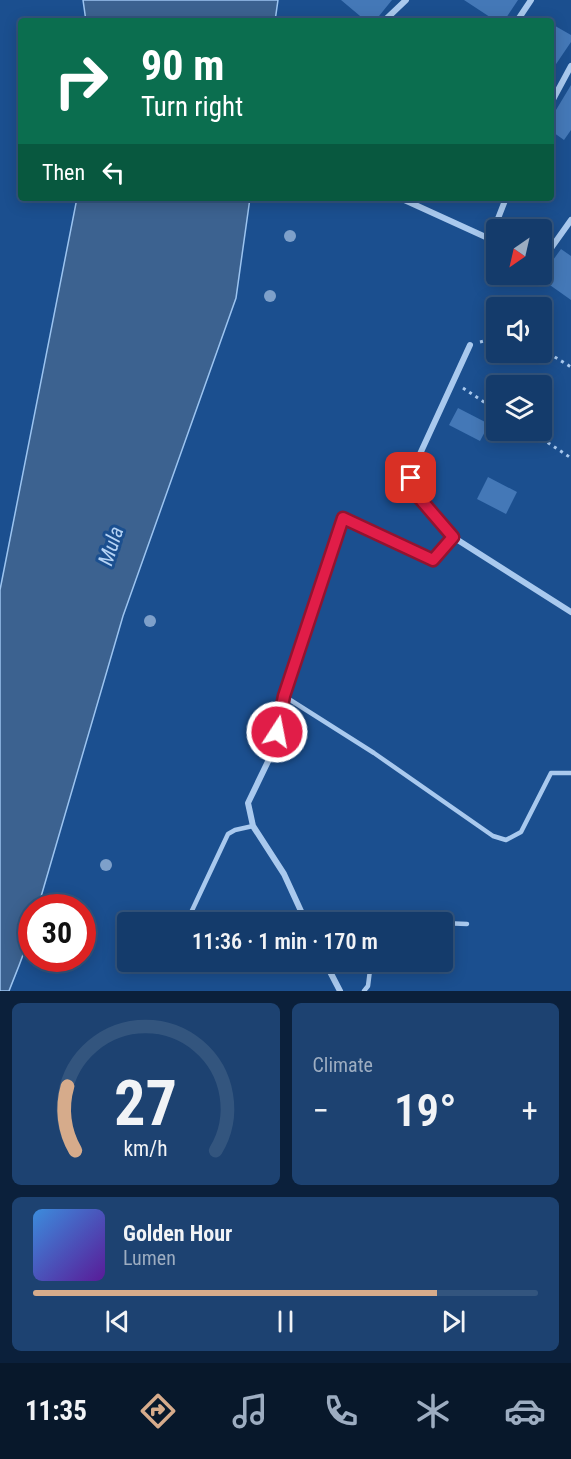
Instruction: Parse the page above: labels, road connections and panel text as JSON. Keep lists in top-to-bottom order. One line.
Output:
{"water":["Mula"],"north":"bottom left","page":{"turn":["90 m","Turn right"],"then":"Then","limit":"30","trip":"11:36 · 1 min · 170 m","tile":"Climate","heat":["−","19°","+"],"song":["Golden Hour","Lumen"],"tabs":"11:35","gauge":["27","km/h"]}}
